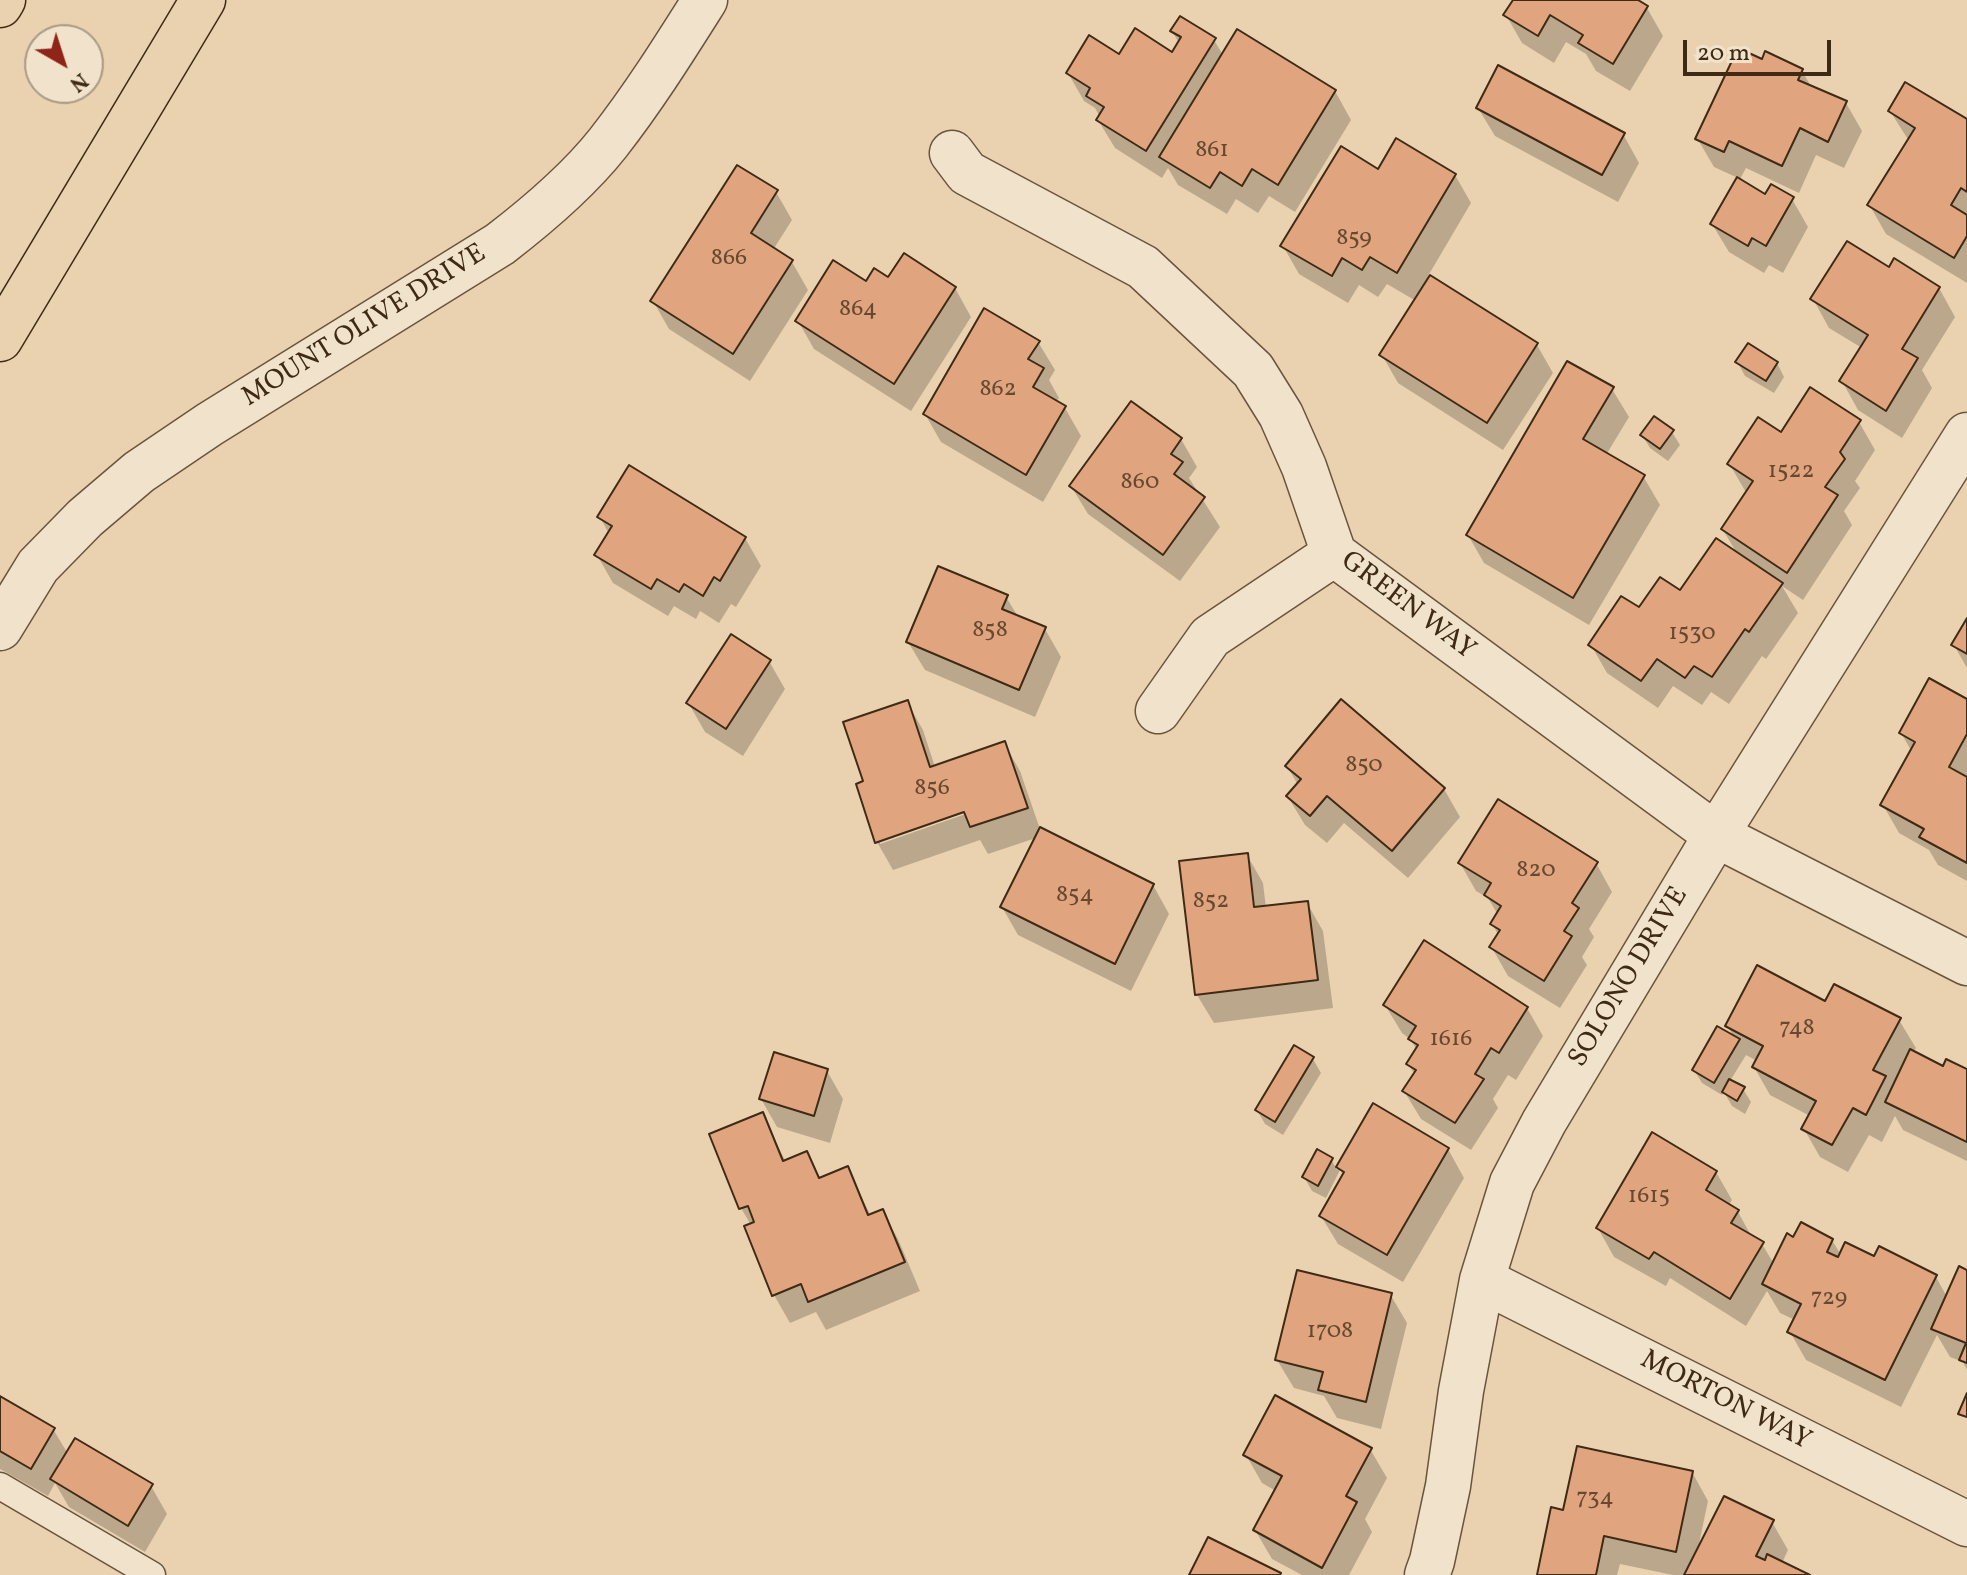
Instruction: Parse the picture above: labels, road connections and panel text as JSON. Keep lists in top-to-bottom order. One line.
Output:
{"streets":{"street":["MOUNT OLIVE DRIVE","GREEN WAY","SOLONO DRIVE","MORTON WAY"]},"crossings":[["GREEN WAY","SOLONO DRIVE"],["SOLONO DRIVE","MORTON WAY"]],"house_numbers":["861","859","866","864","862","1522","860","858","1530","850","856","820","854","852","748","1616","1615","729","1708","734"],"scale_bar":"20 m","north":"bottom right"}
